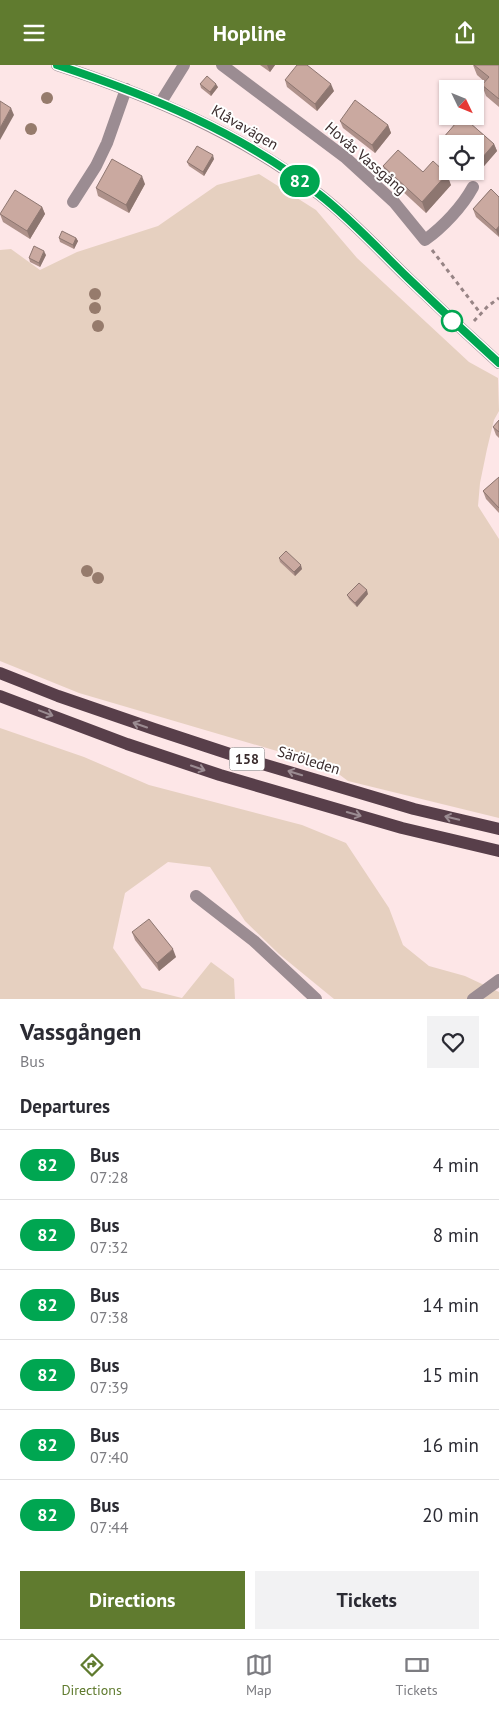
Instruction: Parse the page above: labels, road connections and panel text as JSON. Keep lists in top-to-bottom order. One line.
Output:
{"streets":{"main road":["158","Säröleden"],"street":["Klåvavägen","Hovås Vassgång"]},"lines":["bus line 82"],"north":"bottom right","page":{"header":"Hopline","on_map":"82","heading":[["Vassgången","Bus"],"Departures"],"list":[{"mark":"82","name":"Bus","note":"07:28","value":"4 min"},{"mark":"82","name":"Bus","note":"07:32","value":"8 min"},{"mark":"82","name":"Bus","note":"07:38","value":"14 min"},{"mark":"82","name":"Bus","note":"07:39","value":"15 min"},{"mark":"82","name":"Bus","note":"07:40","value":"16 min"},{"mark":"82","name":"Bus","note":"07:44","value":"20 min"}],"buttons":["Directions","Tickets"],"tabs":["Directions","Map","Tickets"]}}
